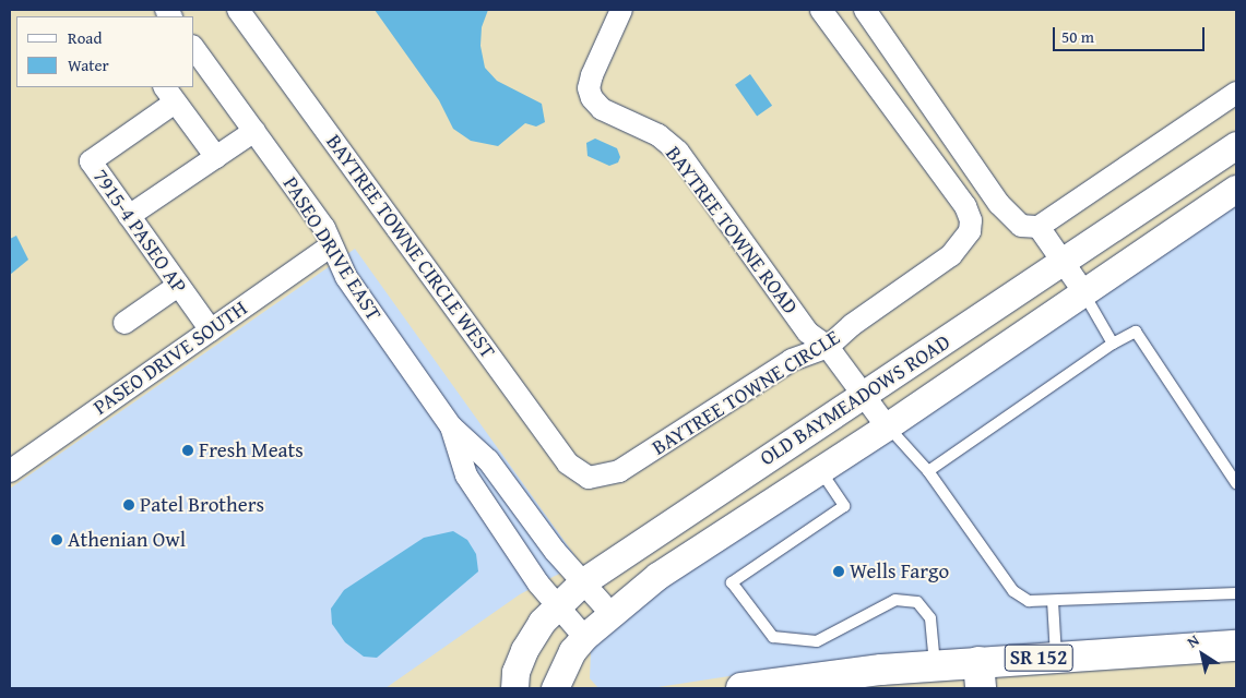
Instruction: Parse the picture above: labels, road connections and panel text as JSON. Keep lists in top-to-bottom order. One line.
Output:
{"streets":{"main road":["SR 152"],"street":["BAYTREE TOWNE ROAD","7915-4 PASEO AP","BAYTREE TOWNE CIRCLE WEST","PASEO DRIVE EAST","PASEO DRIVE SOUTH","BAYTREE TOWNE CIRCLE","OLD BAYMEADOWS ROAD"]},"crossings":[["BAYTREE TOWNE ROAD","BAYTREE TOWNE CIRCLE"],["BAYTREE TOWNE ROAD","OLD BAYMEADOWS ROAD"],["7915-4 PASEO AP","PASEO DRIVE SOUTH"],["BAYTREE TOWNE CIRCLE WEST","BAYTREE TOWNE CIRCLE"],["PASEO DRIVE EAST","PASEO DRIVE SOUTH"],["PASEO DRIVE EAST","OLD BAYMEADOWS ROAD"]],"places":["Fresh Meats","Patel Brothers","Athenian Owl","Wells Fargo"],"legend":["Road","Water"],"scale_bar":"50 m","north":"top left"}
